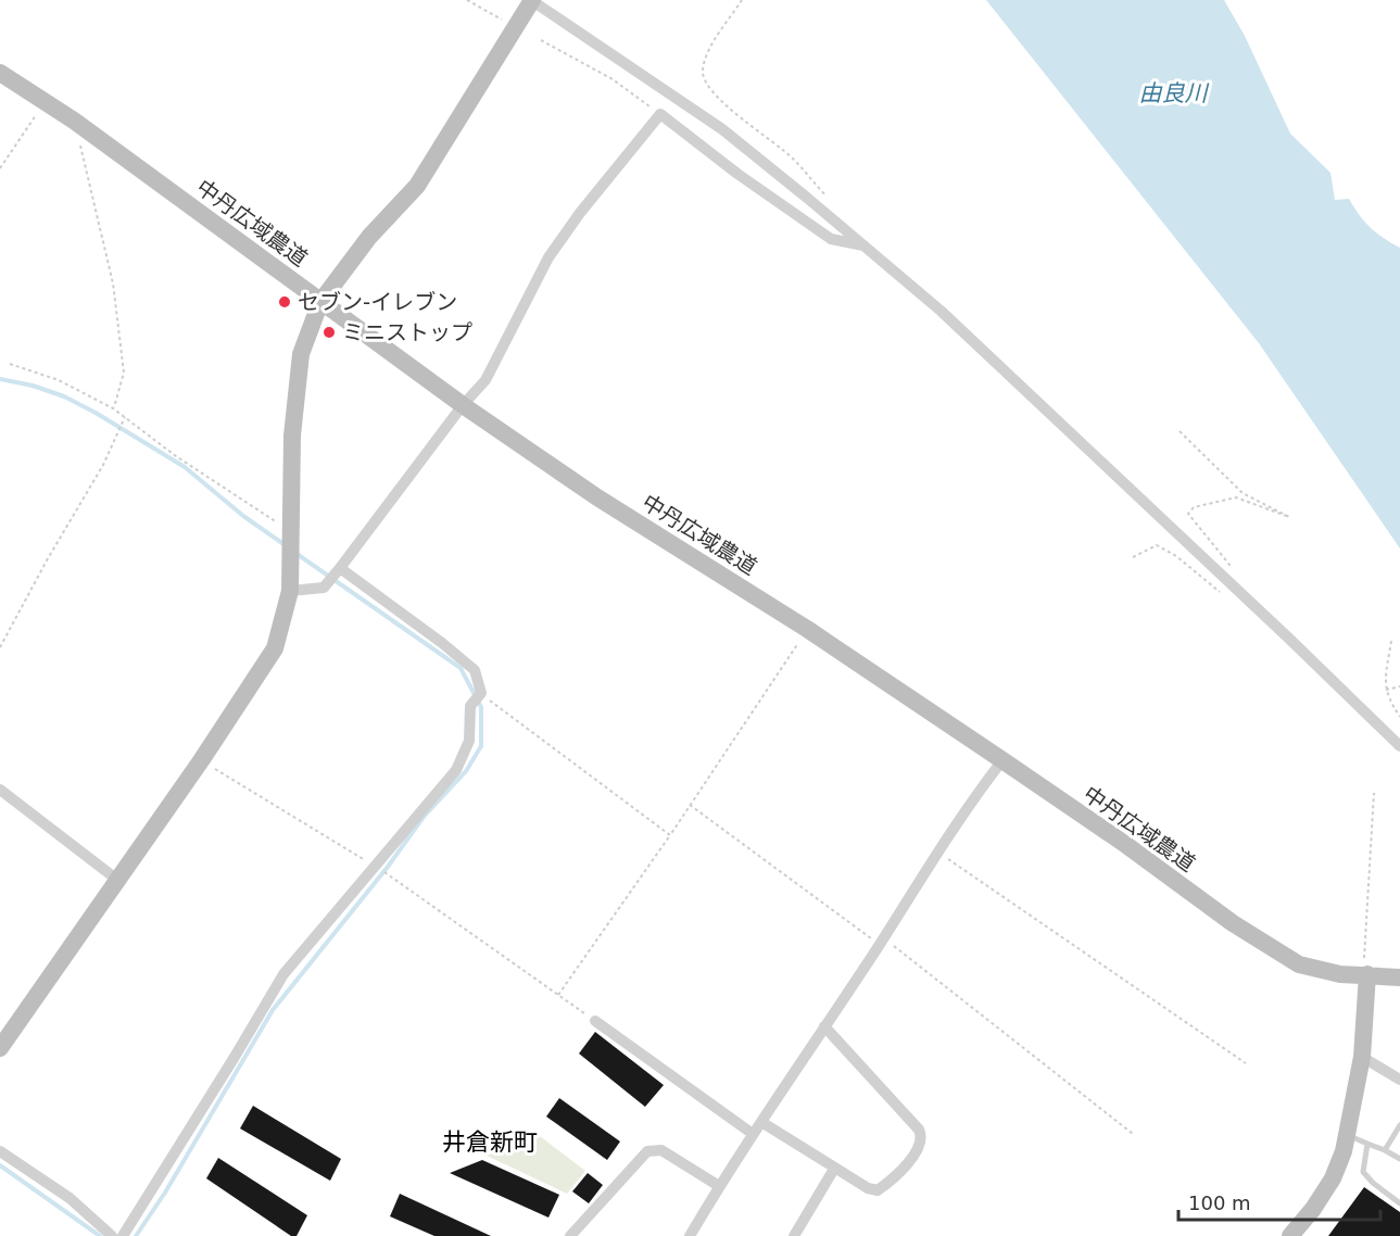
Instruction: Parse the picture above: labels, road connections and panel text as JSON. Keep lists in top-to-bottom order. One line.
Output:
{"streets":{"street":["中丹広域農道"]},"districts":["井倉新町"],"water":["由良川"],"places":["セブン-イレブン","ミニストップ"],"scale_bar":"100 m"}
